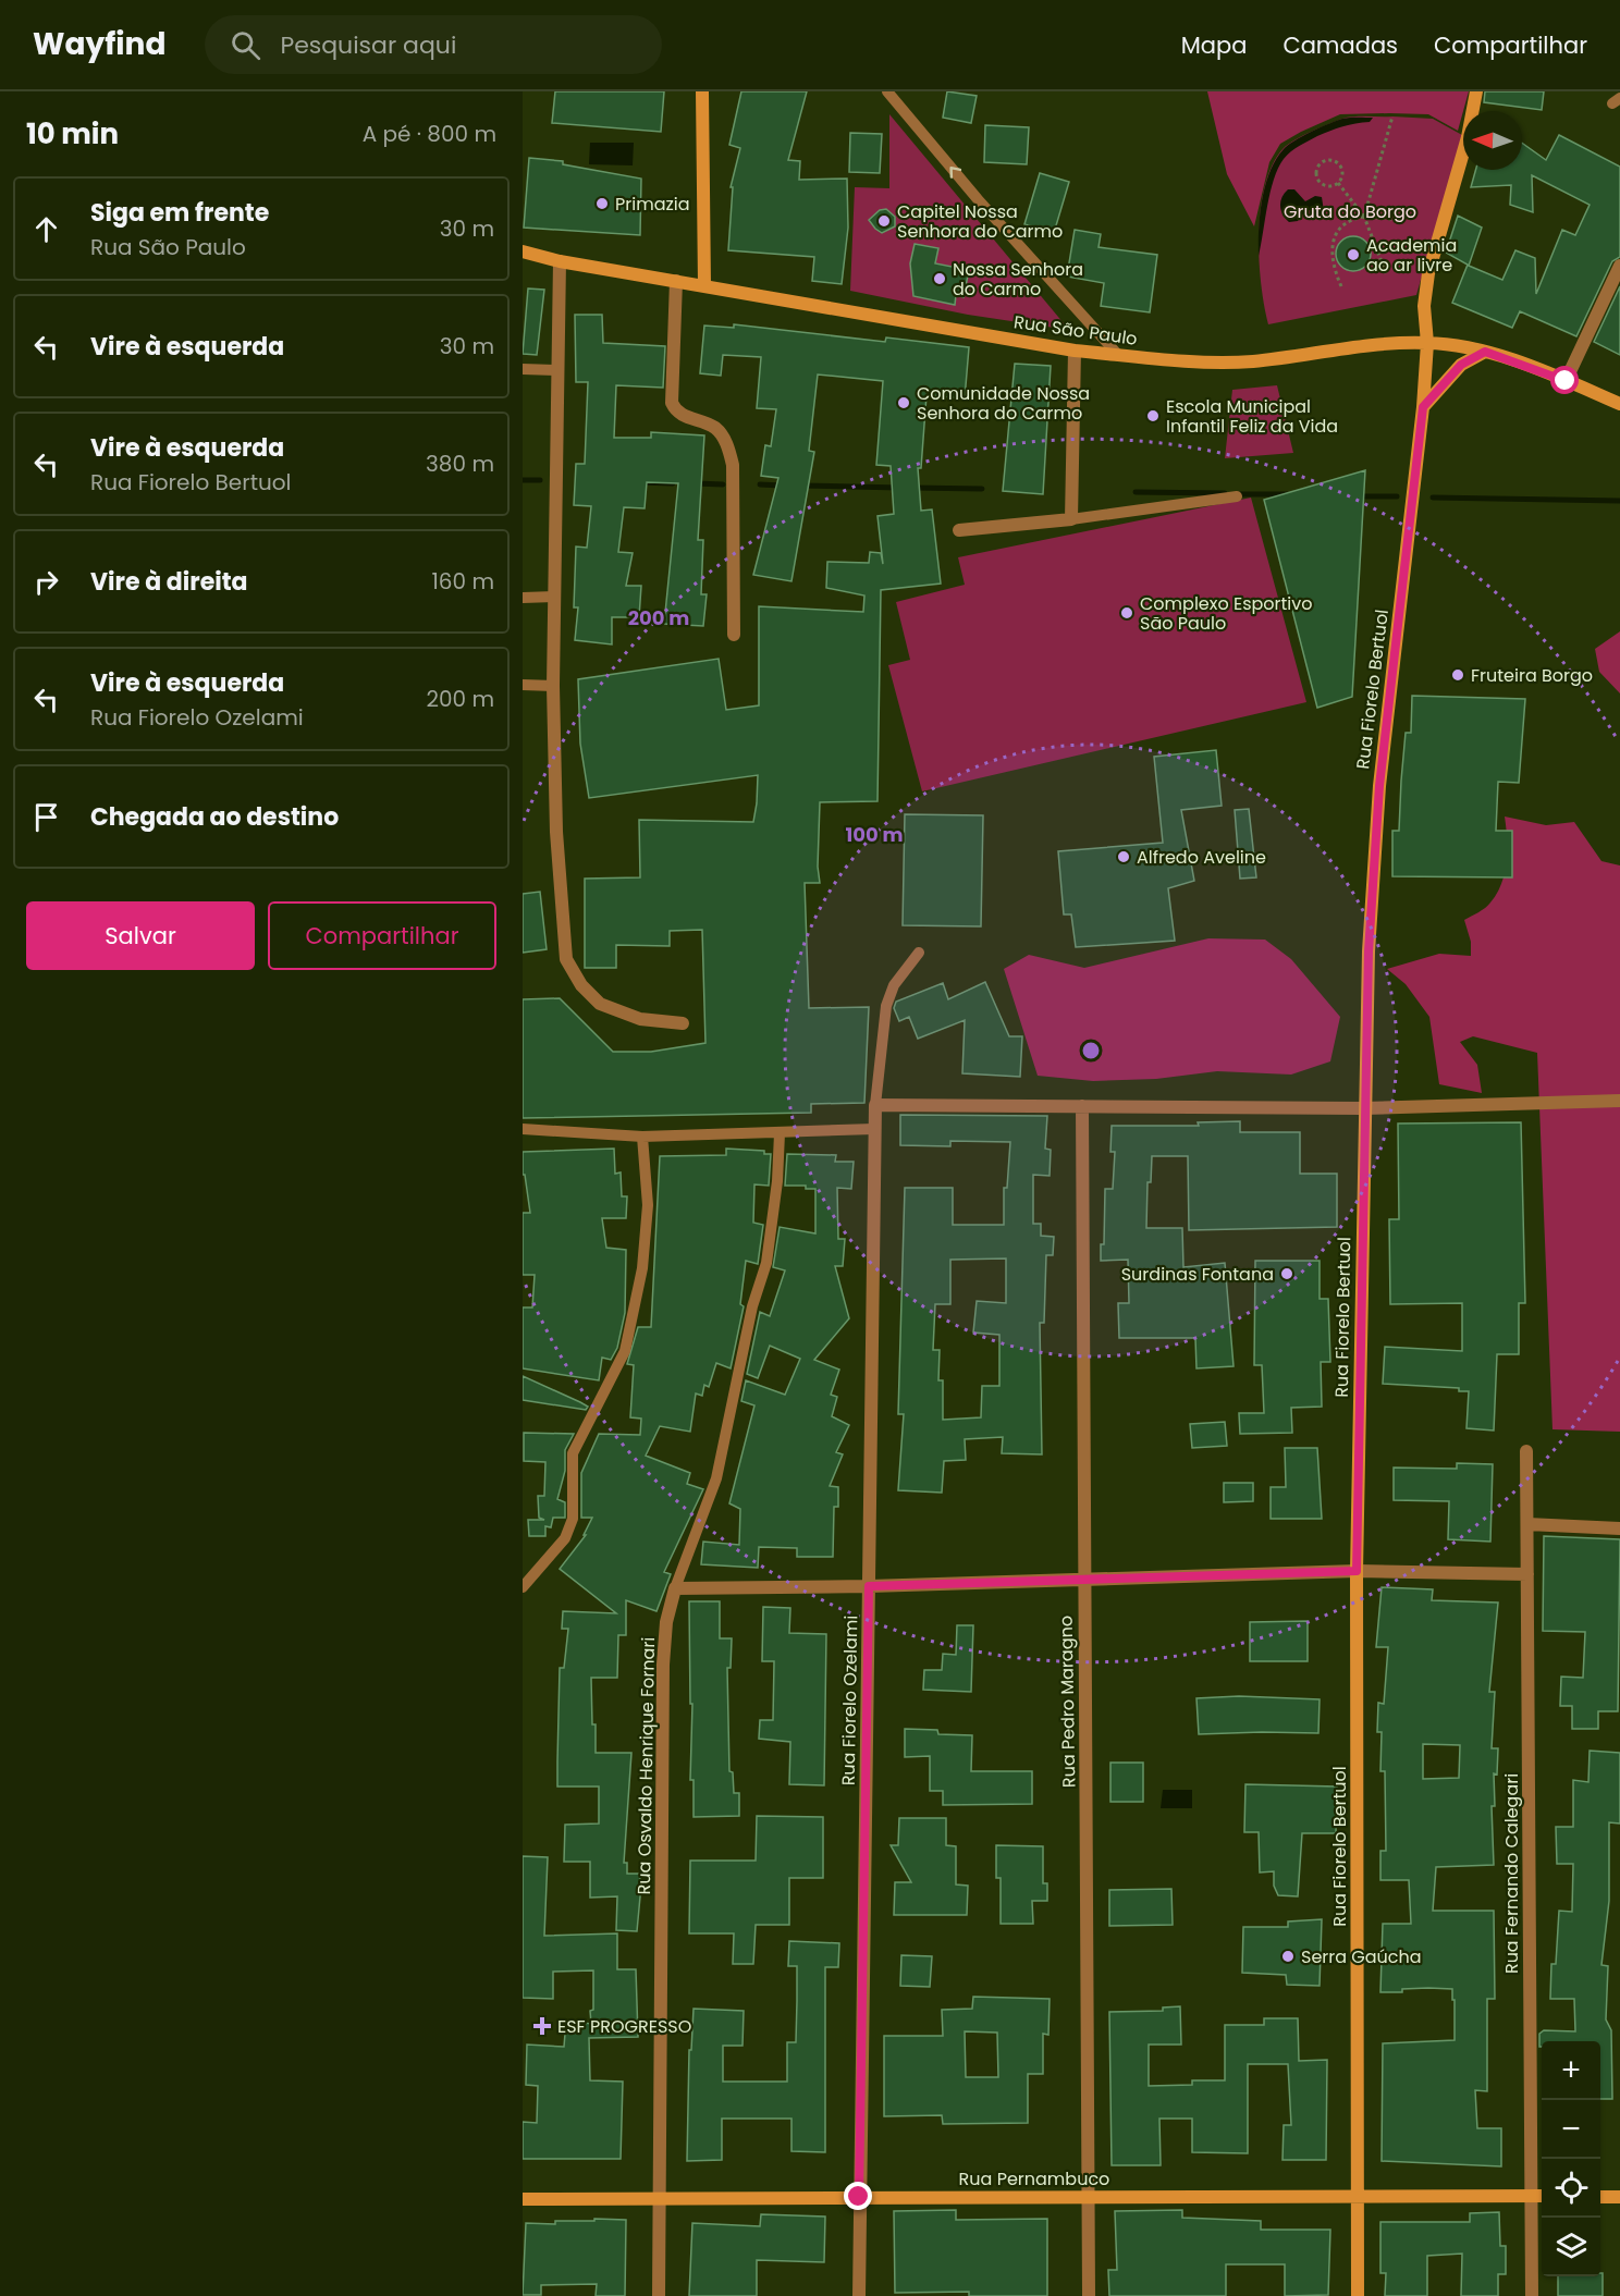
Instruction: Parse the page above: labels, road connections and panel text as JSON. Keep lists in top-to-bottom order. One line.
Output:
{"streets":{"main road":["Rua São Paulo","Rua Fiorelo Bertuol","Rua Pernambuco"],"street":["Rua Fiorelo Ozelami","Rua Pedro Maragno","Rua Osvaldo Henrique Fornari","Rua Fernando Calegari"]},"crossings":[["Rua São Paulo","Rua Fiorelo Bertuol"],["Rua Fiorelo Bertuol","Rua Pernambuco"],["Rua Fiorelo Ozelami","Rua Pernambuco"],["Rua Pedro Maragno","Rua Pernambuco"],["Rua Osvaldo Henrique Fornari","Rua Pernambuco"],["Rua Fernando Calegari","Rua Pernambuco"]],"parks":["Gruta do Borgo"],"places":{"other":["Primazia","Capitel Nossa Senhora do Carmo","Academia ao ar livre","Nossa Senhora do Carmo","Comunidade Nossa Senhora do Carmo","Escola Municipal Infantil Feliz da Vida","Complexo Esportivo São Paulo","Fruteira Borgo","Alfredo Aveline","Surdinas Fontana","Serra Gaúcha"],"health":["ESF PROGRESSO"]},"north":"left","page":{"header":"Wayfind","search":"Pesquisar aqui","nav":["Mapa","Camadas","Compartilhar"],"heading":["10 min","A pé · 800 m"],"list":[["Siga em frente","Rua São Paulo","30 m"],["Vire à esquerda","30 m"],["Vire à esquerda","Rua Fiorelo Bertuol","380 m"],["Vire à direita","160 m"],["Vire à esquerda","Rua Fiorelo Ozelami","200 m"],"Chegada ao destino"],"buttons":["Salvar","Compartilhar"],"map_buttons":["+","−"]},"rings":["200 m","100 m"]}
